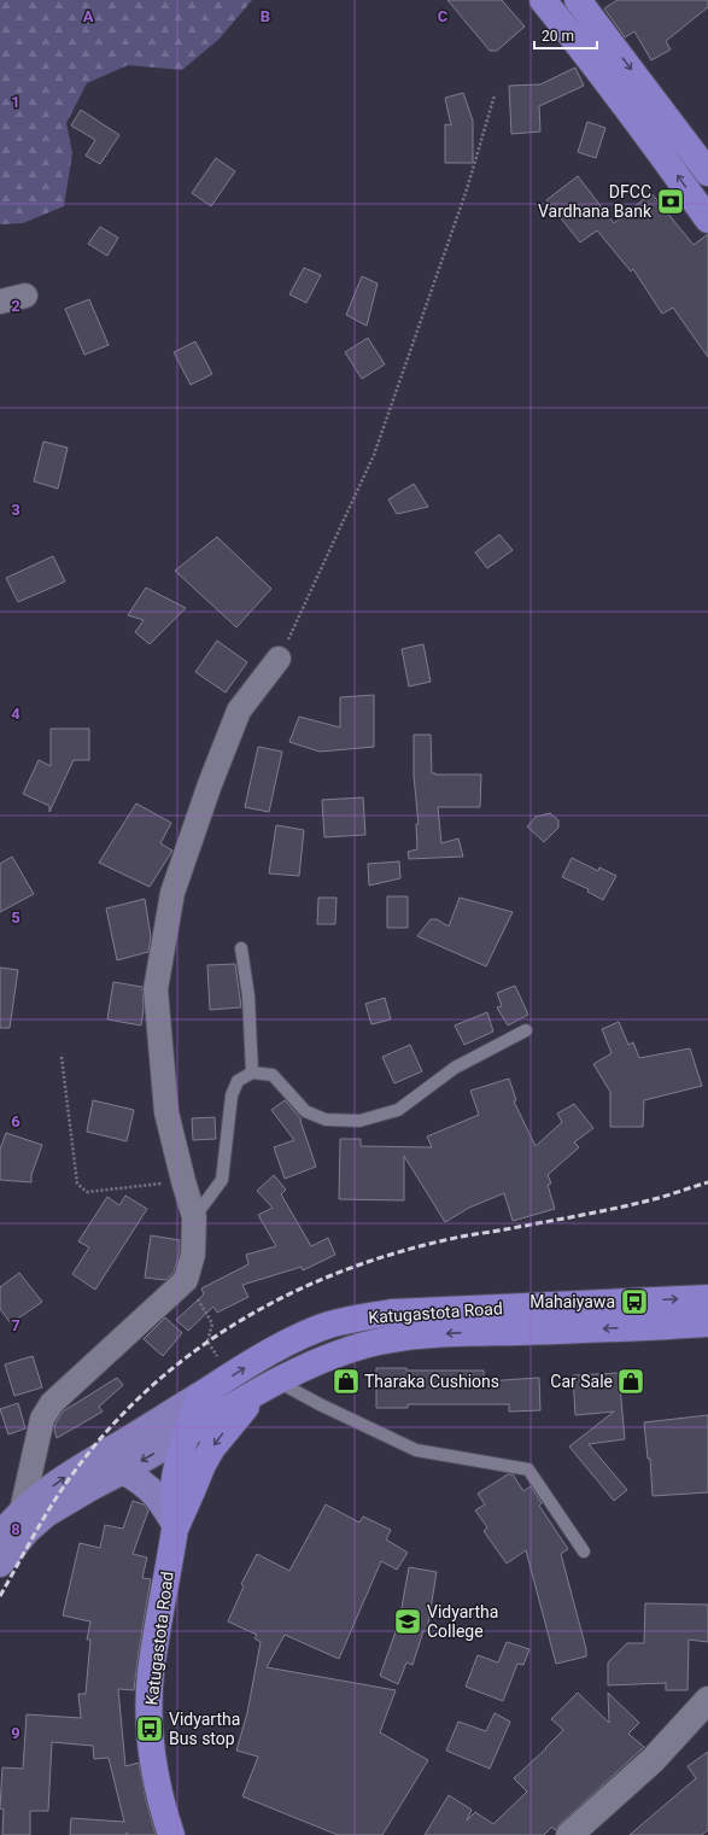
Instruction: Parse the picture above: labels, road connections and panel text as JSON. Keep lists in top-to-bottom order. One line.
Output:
{"streets":{"highway":["Katugastota Road"]},"places":{"bank":["DFCC Vardhana Bank"],"bus stop":["Mahaiyawa","Vidyartha Bus stop"],"shop":["Tharaka Cushions","Car Sale"],"school or university":["Vidyartha College"]},"scale_bar":"20 m","grid":{"columns":["A","B","C"],"rows":["1","2","3","4","5","6","7","8","9"]}}
